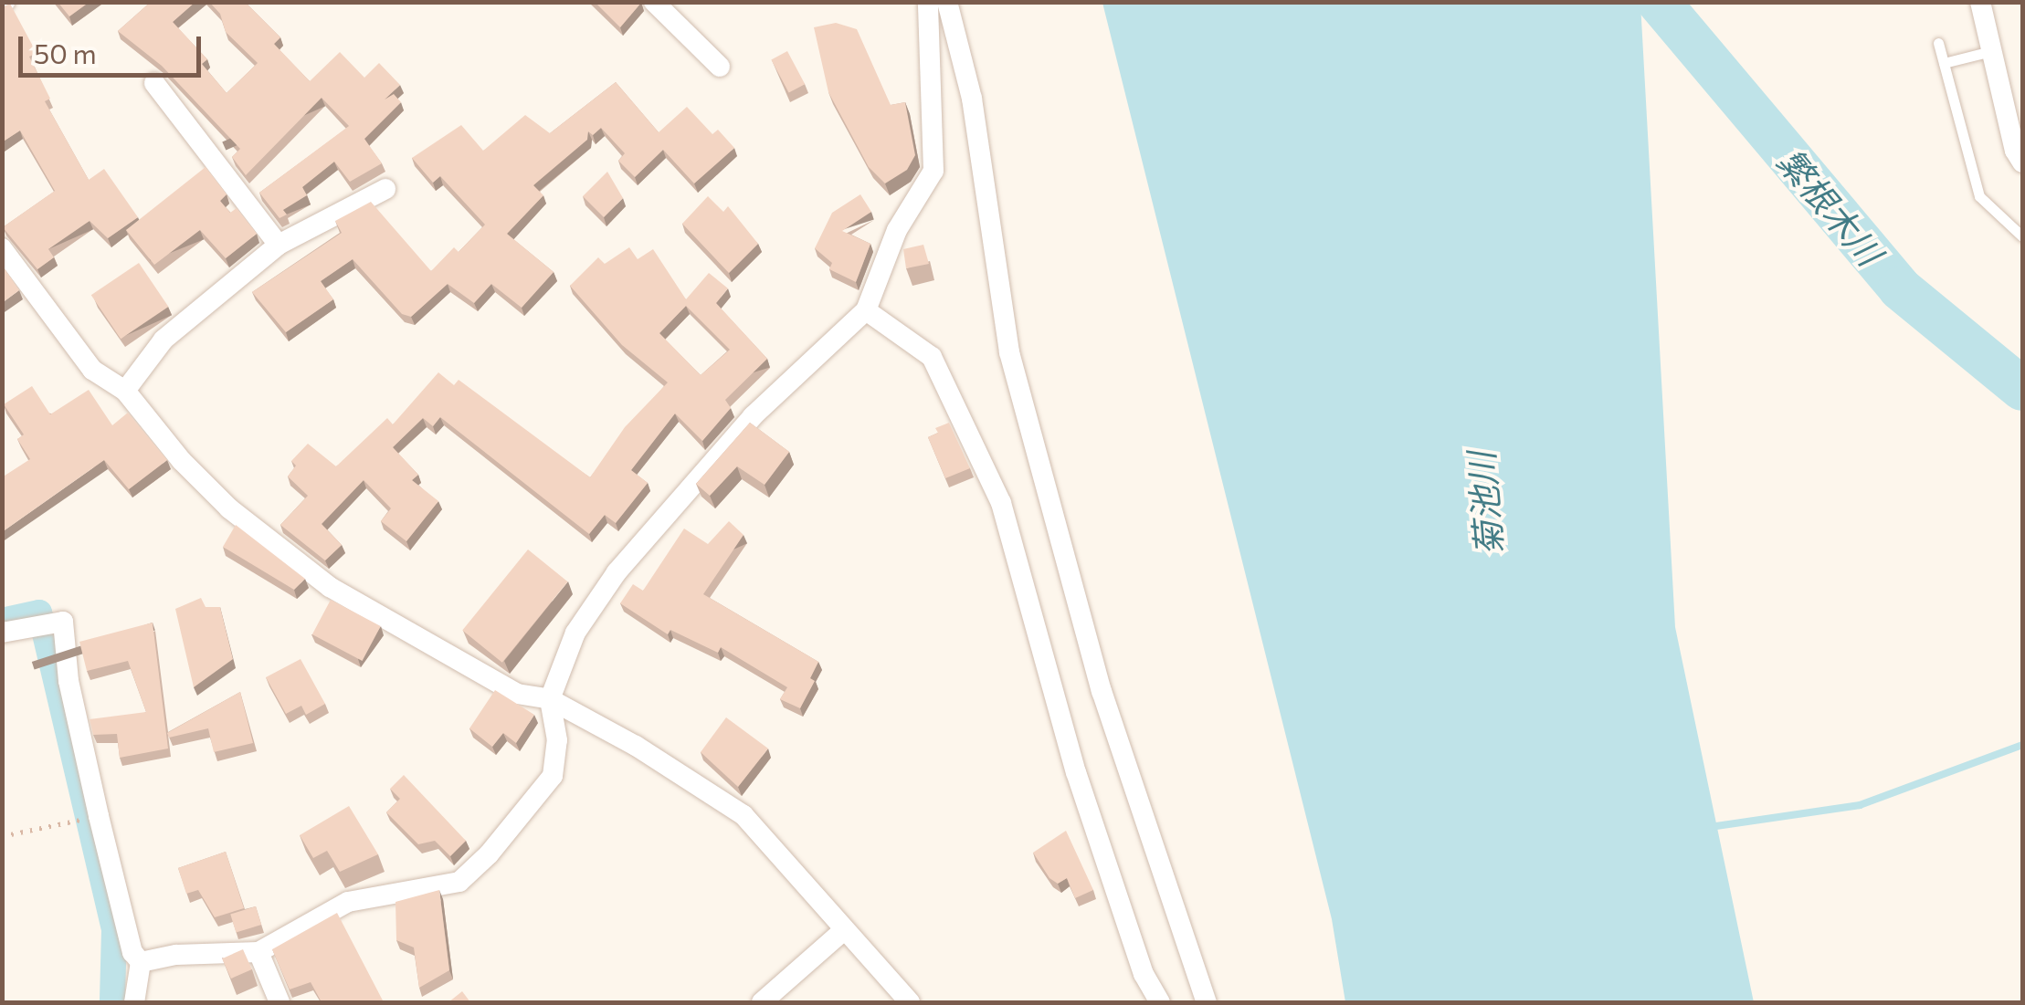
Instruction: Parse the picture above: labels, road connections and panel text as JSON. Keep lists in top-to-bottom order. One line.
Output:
{"water":["繁根木川","菊池川"],"scale_bar":"50 m"}
